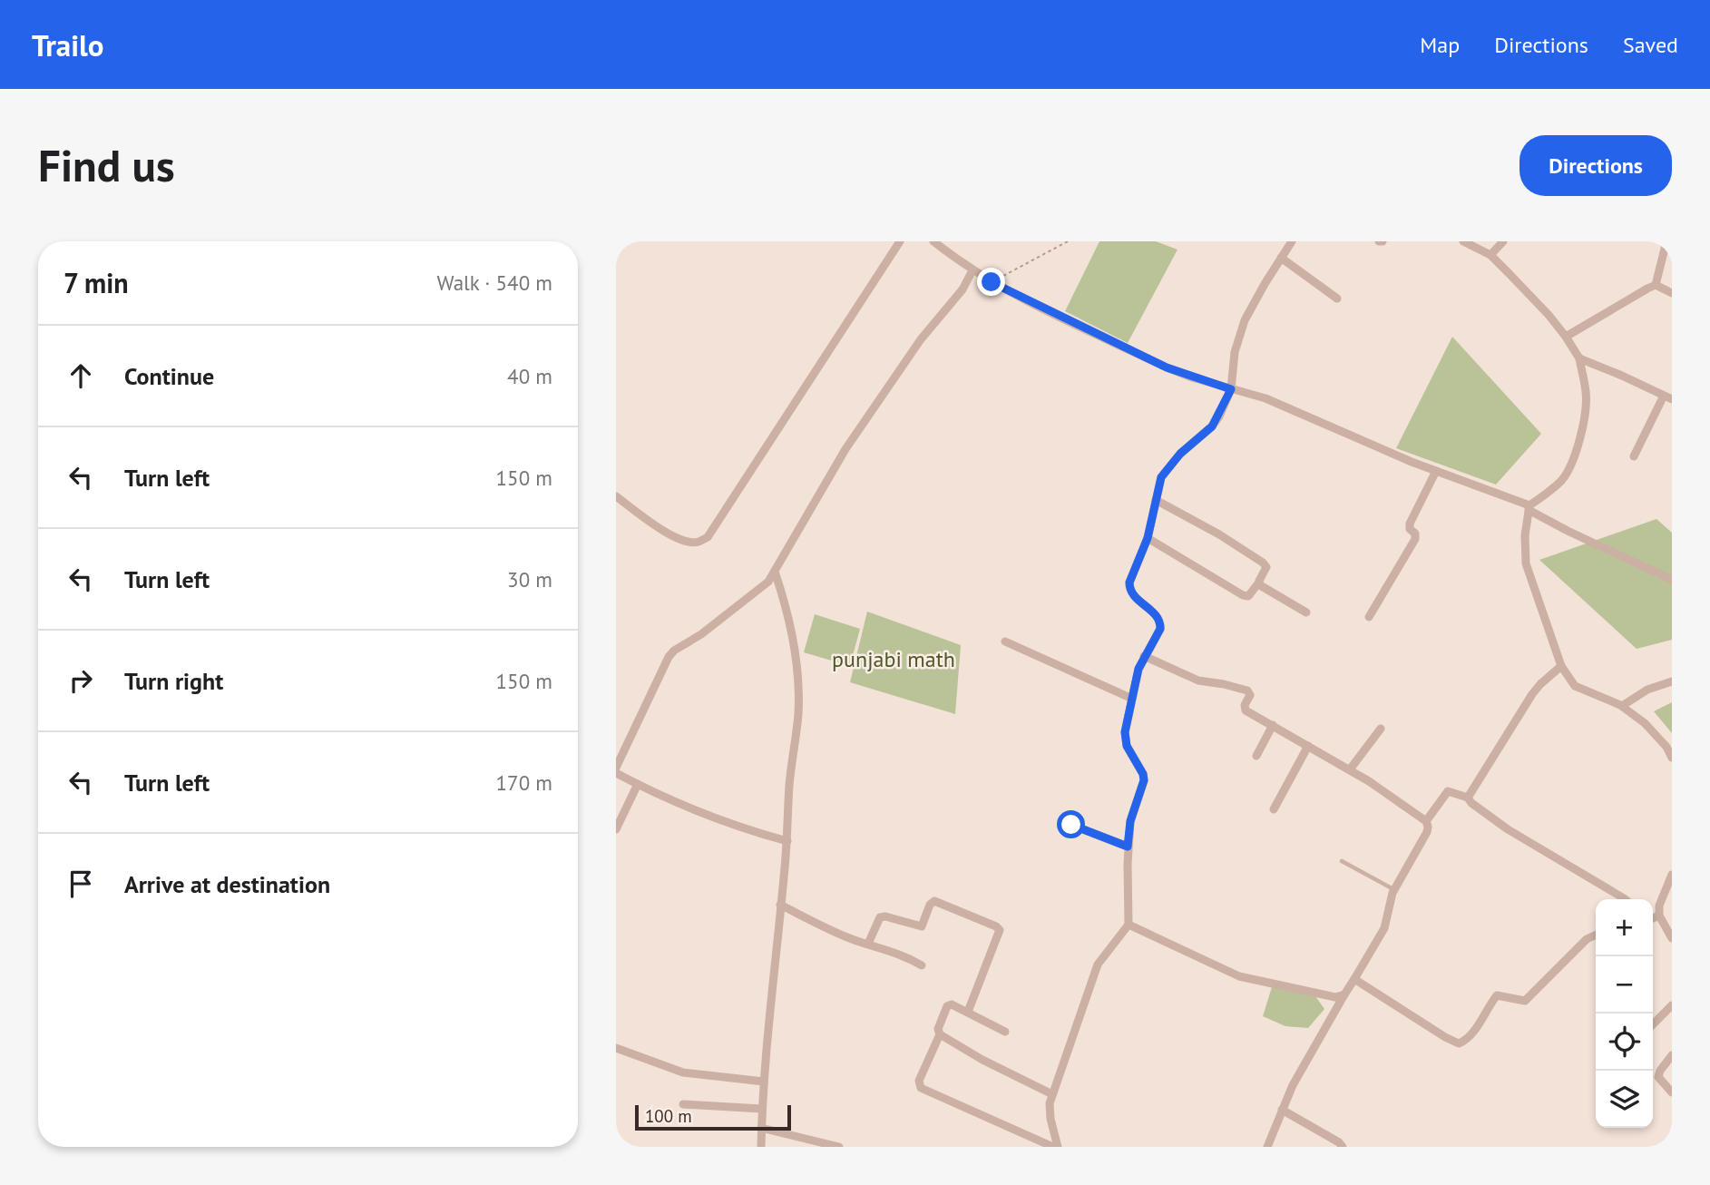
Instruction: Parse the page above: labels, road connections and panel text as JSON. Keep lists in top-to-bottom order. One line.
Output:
{"parks":["punjabi math"],"scale_bar":"100 m","page":{"header":"Trailo","nav":["Map","Directions","Saved"],"buttons":"Directions","title":"Find us","heading":["7 min","Walk · 540 m"],"list":[["Continue","40 m"],["Turn left","150 m"],["Turn left","30 m"],["Turn right","150 m"],["Turn left","170 m"],"Arrive at destination"],"map_buttons":["+","−"],"scale":"100 m"}}
